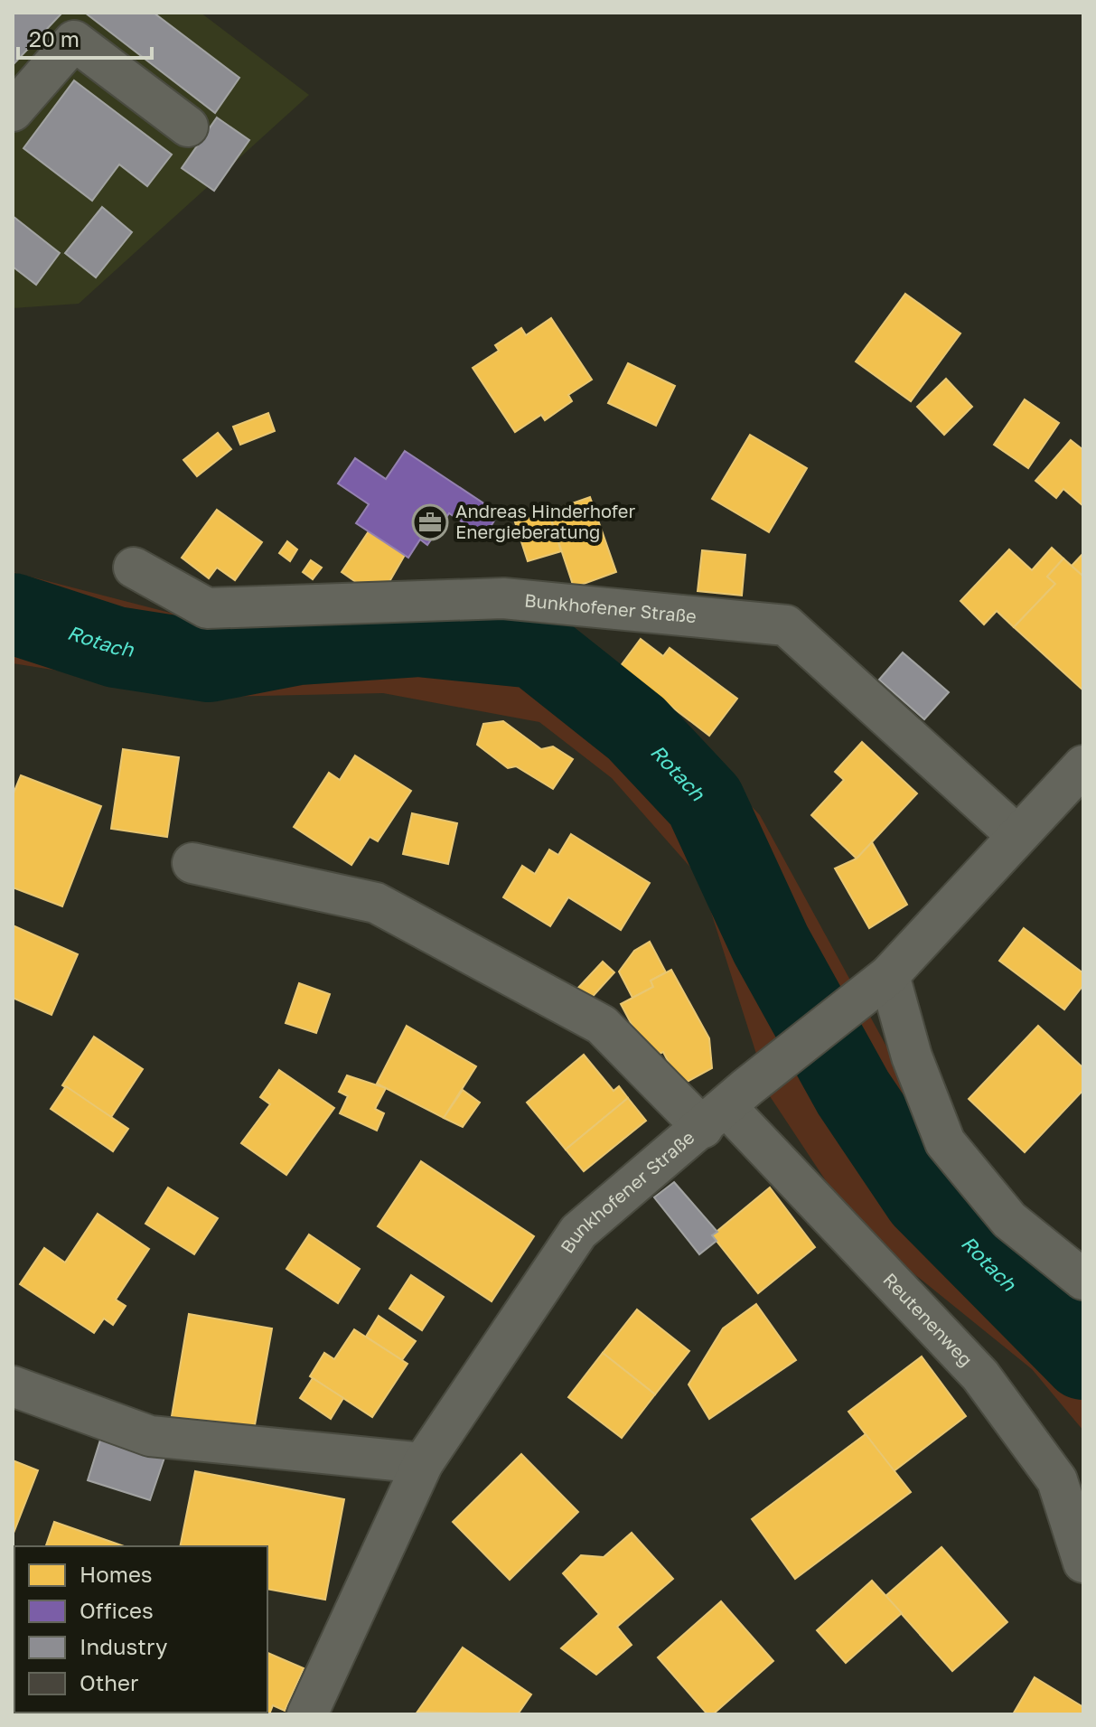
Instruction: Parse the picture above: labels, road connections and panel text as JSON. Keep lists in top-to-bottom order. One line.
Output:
{"streets":{"street":["Bunkhofener Straße","Reutenenweg"]},"crossings":[["Bunkhofener Straße","Reutenenweg"]],"water":["Rotach"],"places":{"office":["Andreas Hinderhofer Energieberatung"]},"legend":["Homes","Offices","Industry","Other"],"scale_bar":"20 m"}
